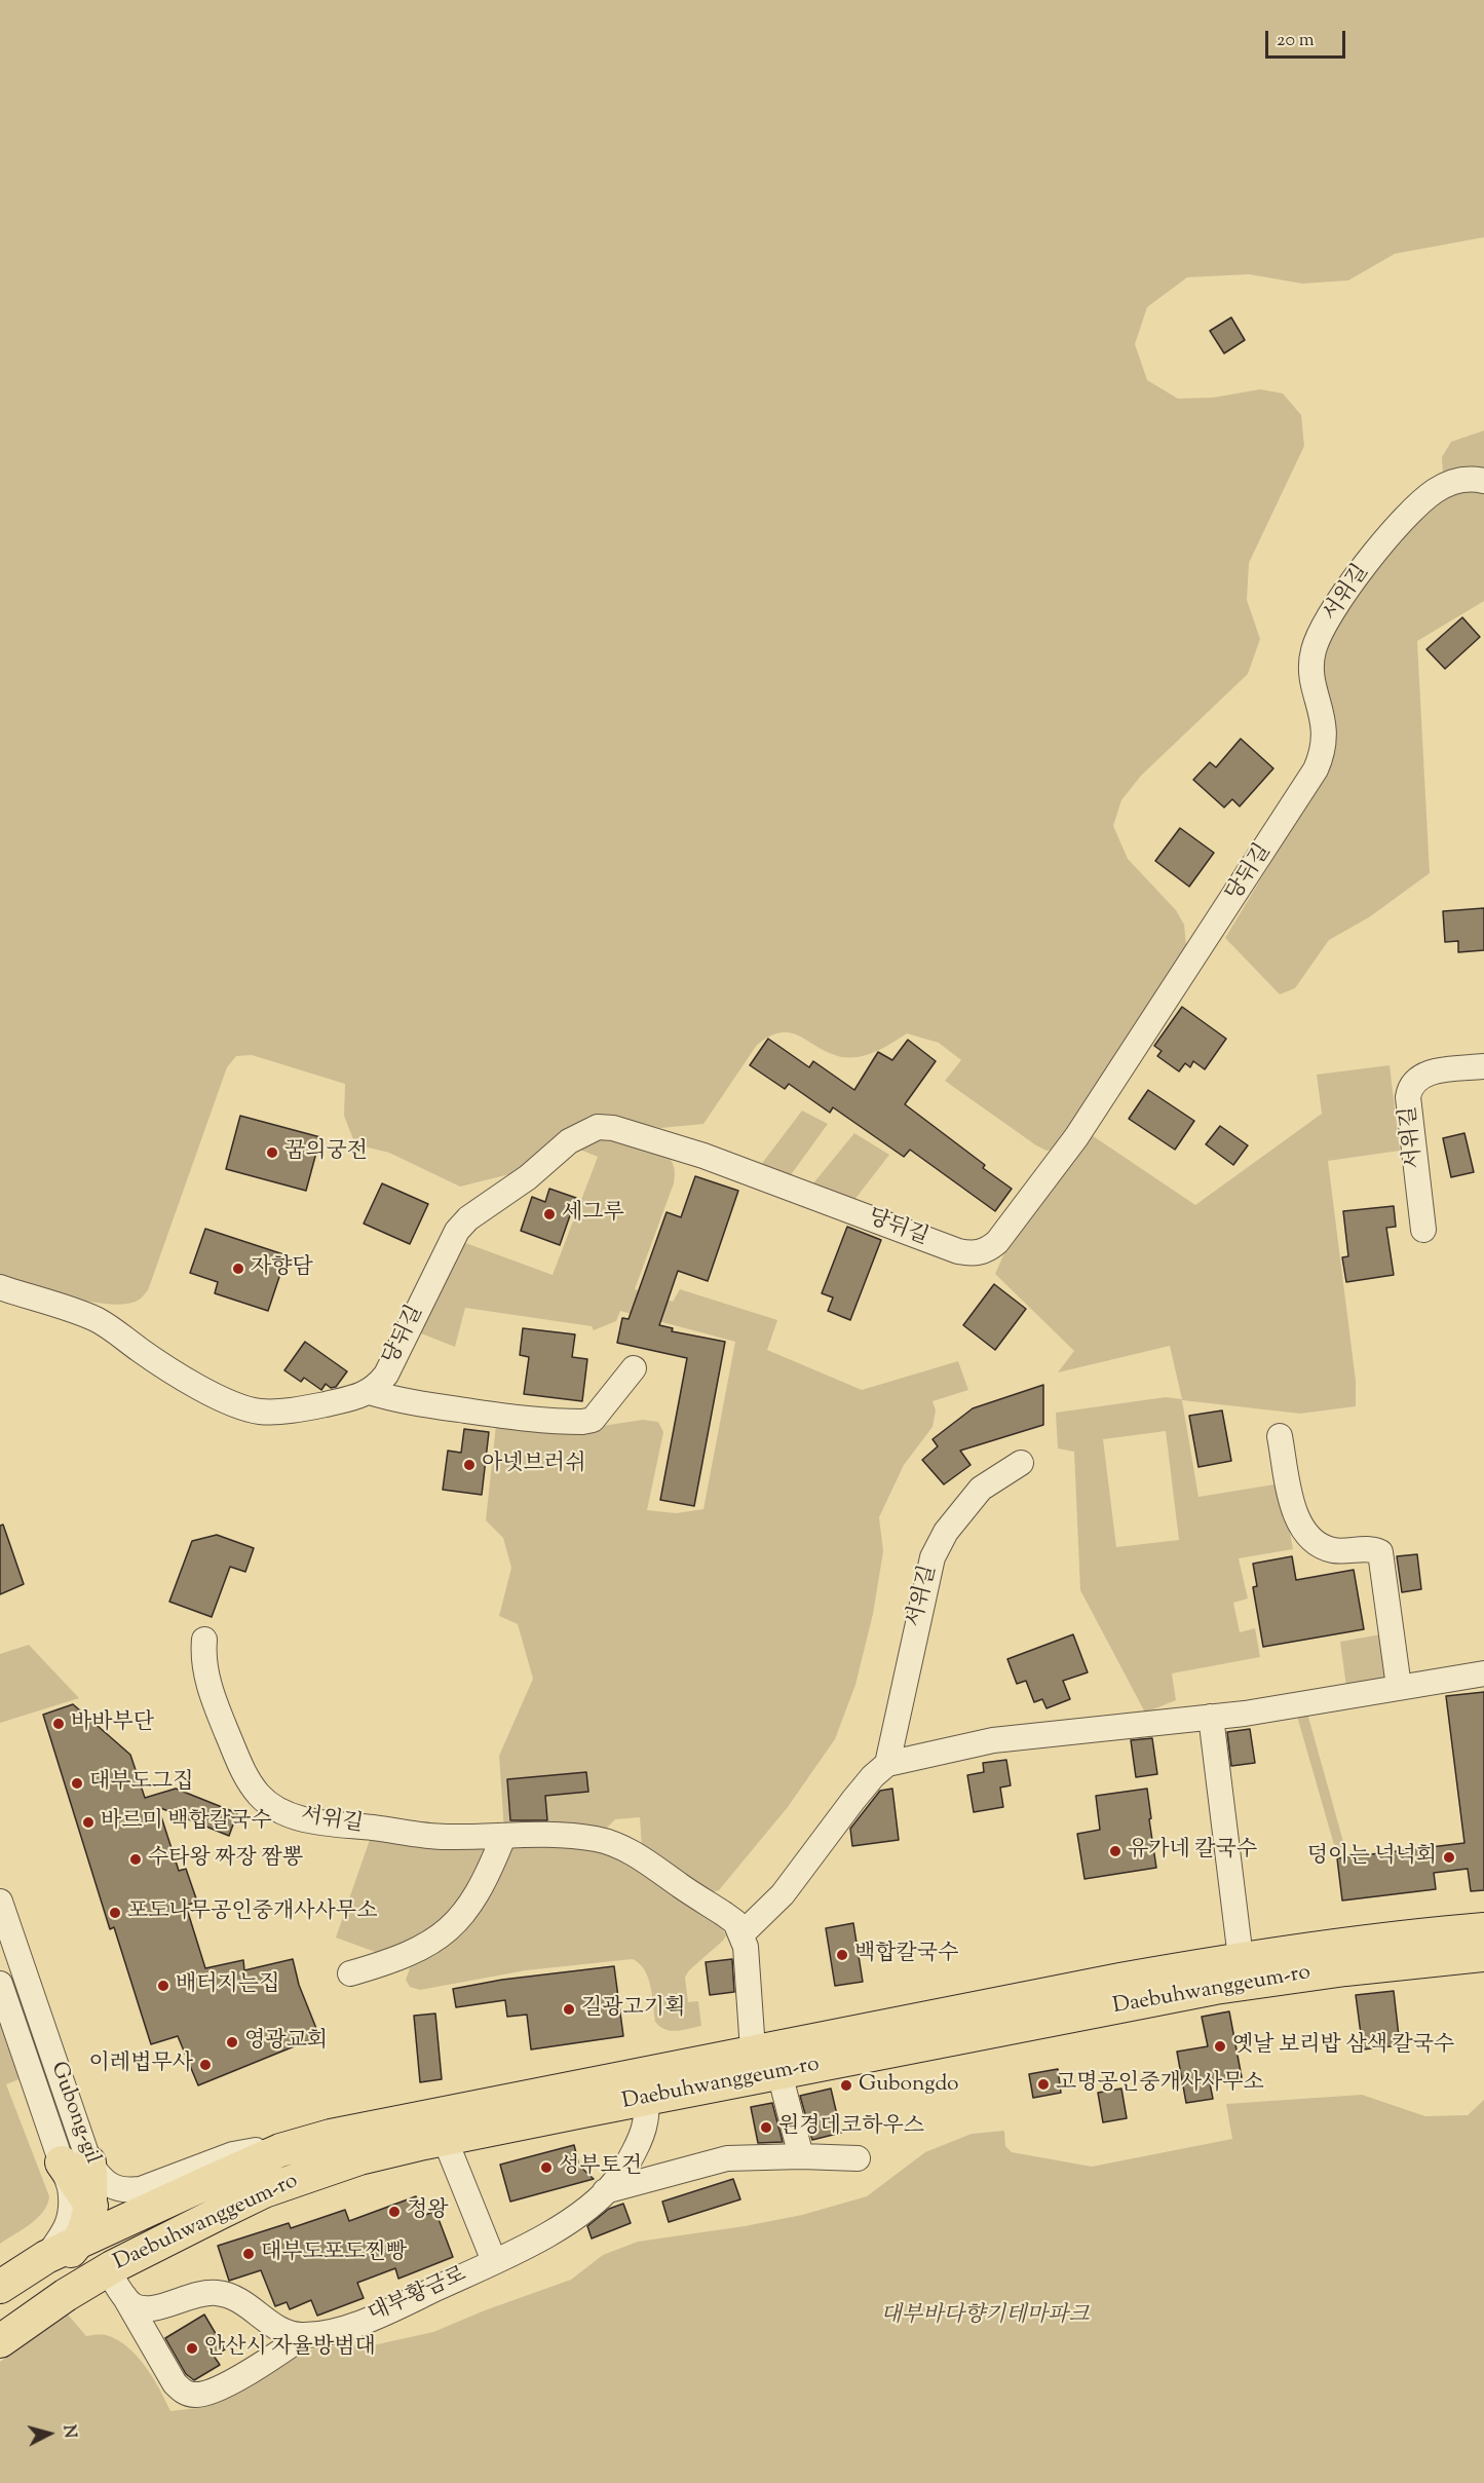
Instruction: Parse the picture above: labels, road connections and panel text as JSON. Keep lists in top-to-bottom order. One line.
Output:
{"streets":{"main road":["Daebuhwanggeum-ro"],"street":["서위길","당뒤길","Gubong-gil","대부황금로"]},"crossings":[["서위길","당뒤길"],["Daebuhwanggeum-ro","Gubong-gil"],["Daebuhwanggeum-ro","대부황금로"]],"parks":["대부바다향기테마파크"],"places":["꿈의궁전","세그루","자향담","아넷브러쉬","바바부단","대부도그집","바르미 백합칼국수","유가네 칼국수","덩이는 넉넉회","수타왕 짜장 짬뽕","포도나무공인중개사사무소","백합칼국수","배터지는집","길광고기획","영광교회","옛날 보리밥 삼색 칼국수","이레법무사","고명공인중개사사무소","Gubongdo","원경데코하우스","성부토건","정왕","대부도포도찐빵","안산시 자율방범대"],"scale_bar":"20 m","north":"right"}
